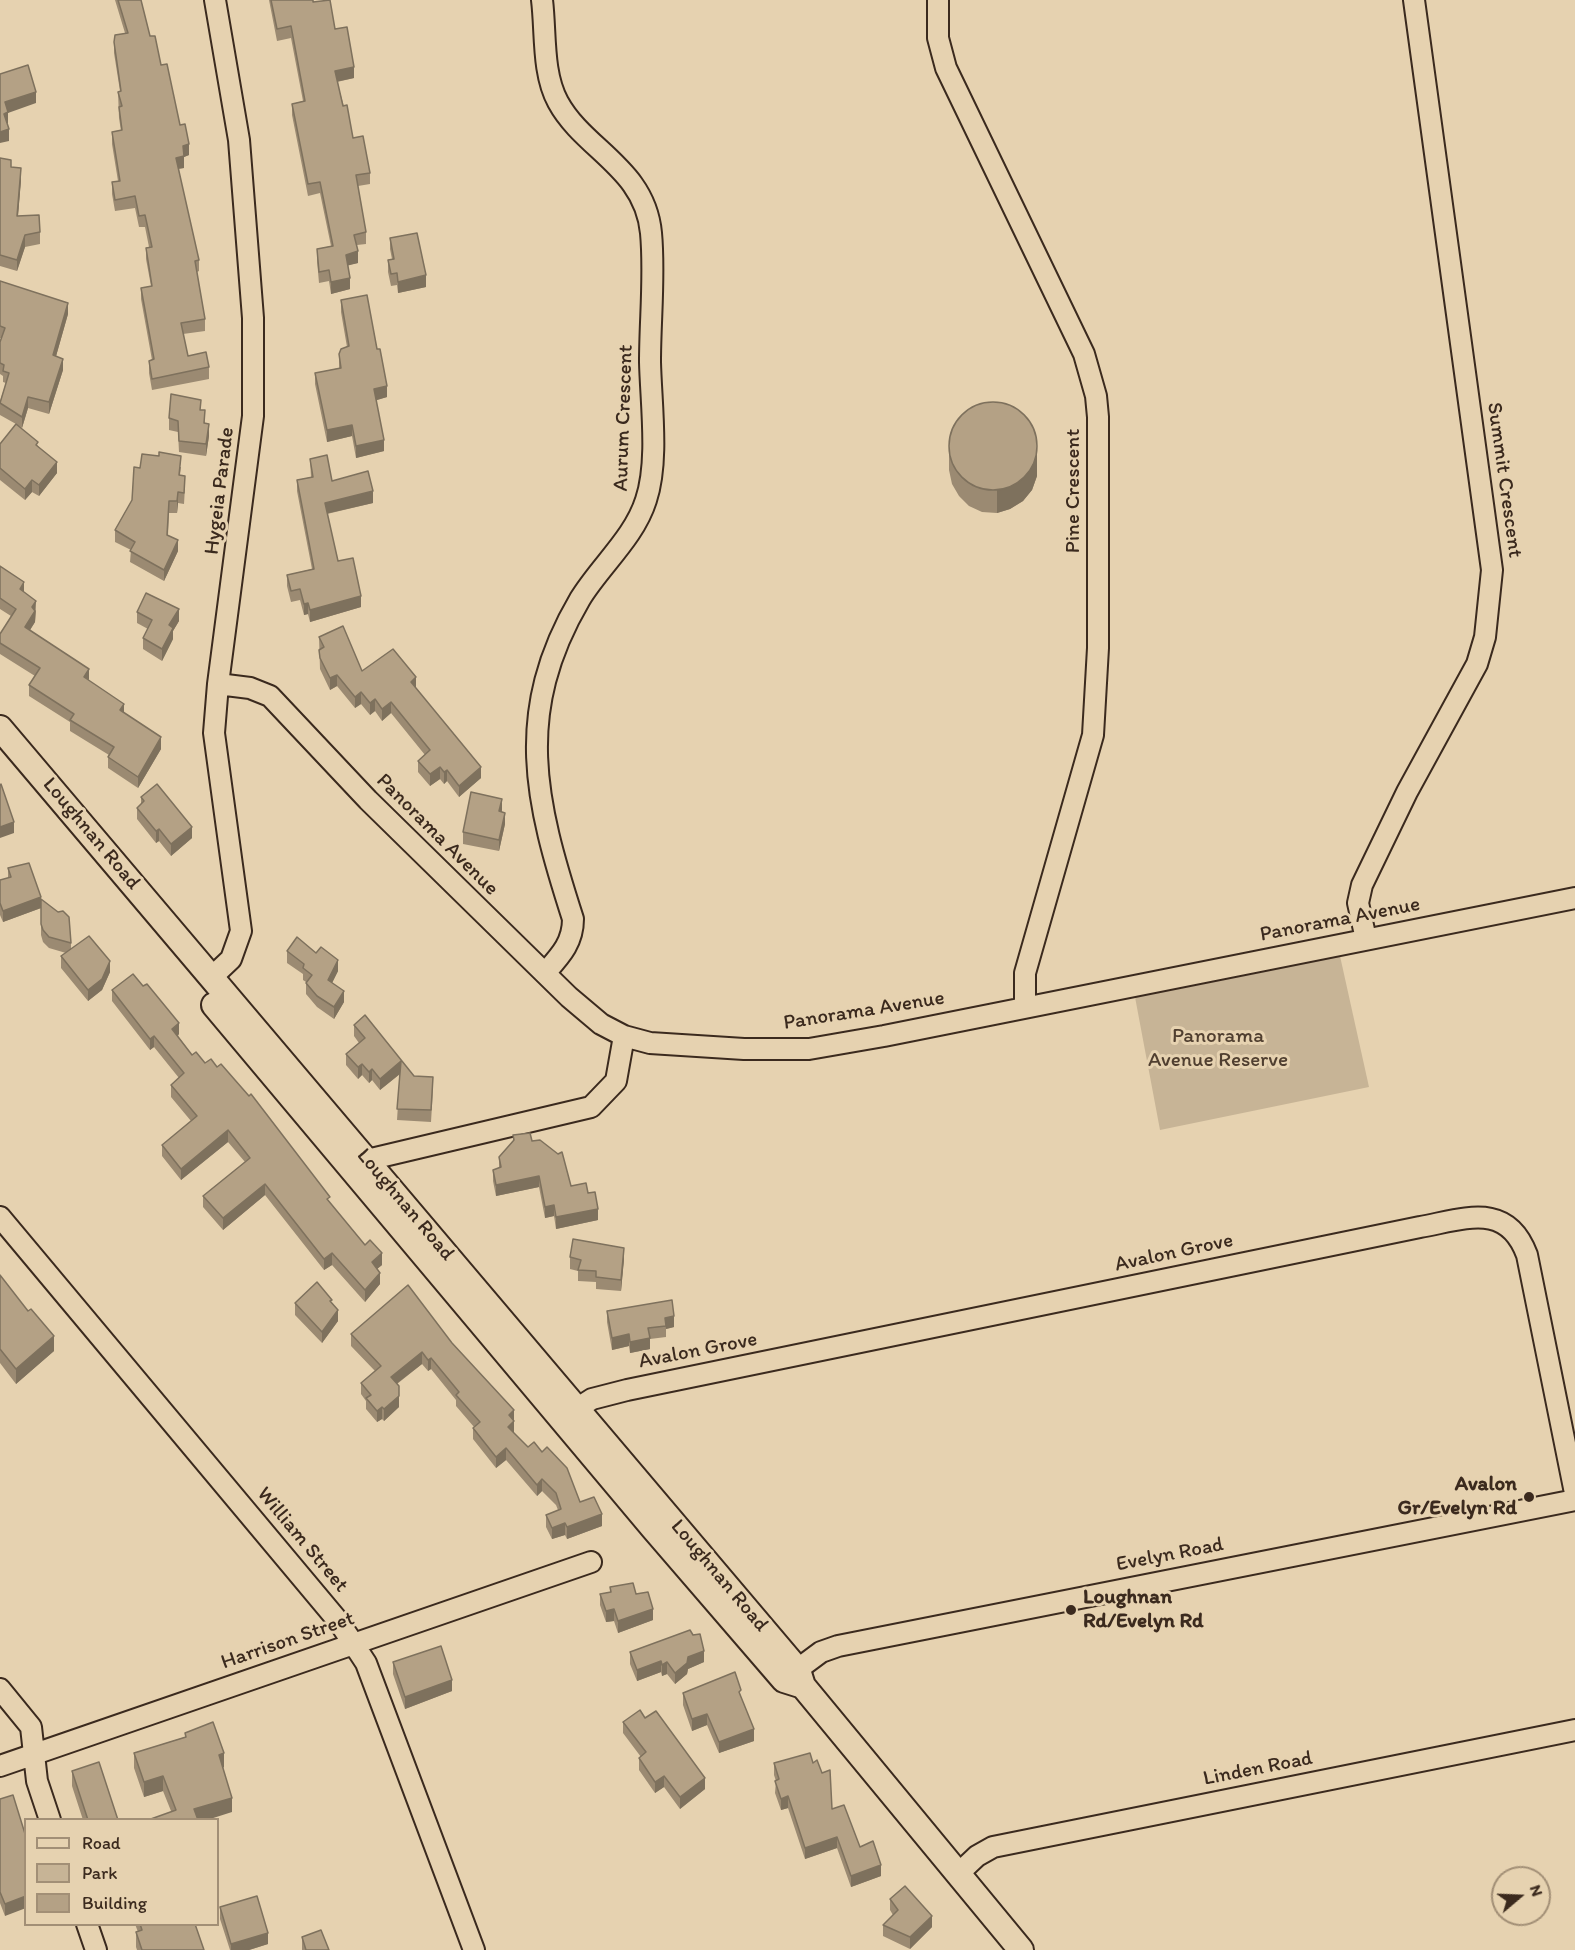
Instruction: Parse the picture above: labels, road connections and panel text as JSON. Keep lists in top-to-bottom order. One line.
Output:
{"streets":{"main road":["Loughnan Road"],"street":["Aurum Crescent","Summit Crescent","Hygeia Parade","Pine Crescent","Panorama Avenue","Avalon Grove","William Street","Evelyn Road","Harrison Street","Linden Road"]},"crossings":[["Aurum Crescent","Panorama Avenue"],["Summit Crescent","Panorama Avenue"],["Hygeia Parade","Loughnan Road"],["Hygeia Parade","Panorama Avenue"],["Pine Crescent","Panorama Avenue"],["Loughnan Road","Avalon Grove"],["Loughnan Road","Evelyn Road"],["Loughnan Road","Linden Road"],["William Street","Harrison Street"]],"parks":["Panorama Avenue Reserve"],"places":["Avalon Gr/Evelyn Rd","Loughnan Rd/Evelyn Rd"],"legend":["Road","Park","Building"],"north":"right"}
